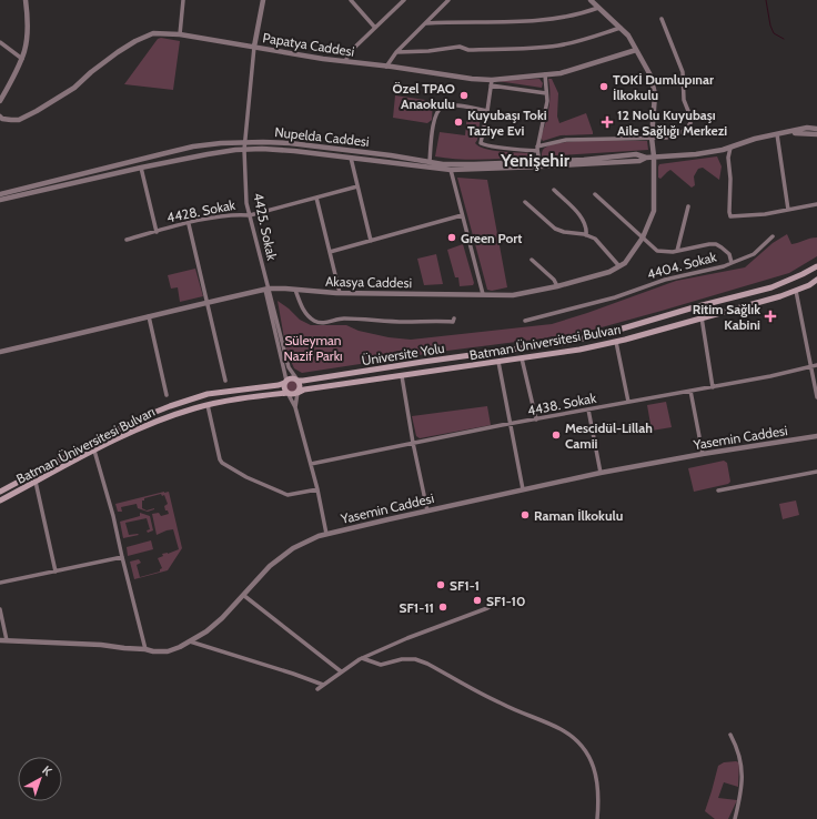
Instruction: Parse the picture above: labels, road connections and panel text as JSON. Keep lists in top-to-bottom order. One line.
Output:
{"streets":{"main road":["Batman Üniversitesi Bulvarı","Üniversite Yolu"],"street":["Papatya Caddesi","Nupelda Caddesi","4428. Sokak","4425. Sokak","4404. Sokak","Akasya Caddesi","4438. Sokak","Yasemin Caddesi"]},"crossings":[["Papatya Caddesi","4425. Sokak"],["Papatya Caddesi","Akasya Caddesi"],["Nupelda Caddesi","4425. Sokak"],["Nupelda Caddesi","Akasya Caddesi"],["4428. Sokak","4425. Sokak"],["4425. Sokak","Akasya Caddesi"],["4425. Sokak","Batman Üniversitesi Bulvarı"],["4425. Sokak","Üniversite Yolu"],["4404. Sokak","Akasya Caddesi"],["Batman Üniversitesi Bulvarı","Üniversite Yolu"]],"districts":["Yenişehir"],"parks":["Süleyman Nazif Parkı"],"places":{"other":["TOKİ Dumlupınar İlkokulu","Özel TPAO Anaokulu","Kuyubaşı Toki Taziye Evi","Green Port","Mescidül-Lillah Camii","Raman İlkokulu","SF1-1","SF1-10","SF1-11"],"health":["12 Nolu Kuyubaşı Aile Sağlığı Merkezi","Ritim Sağlık Kabini"]},"north":"top right"}
